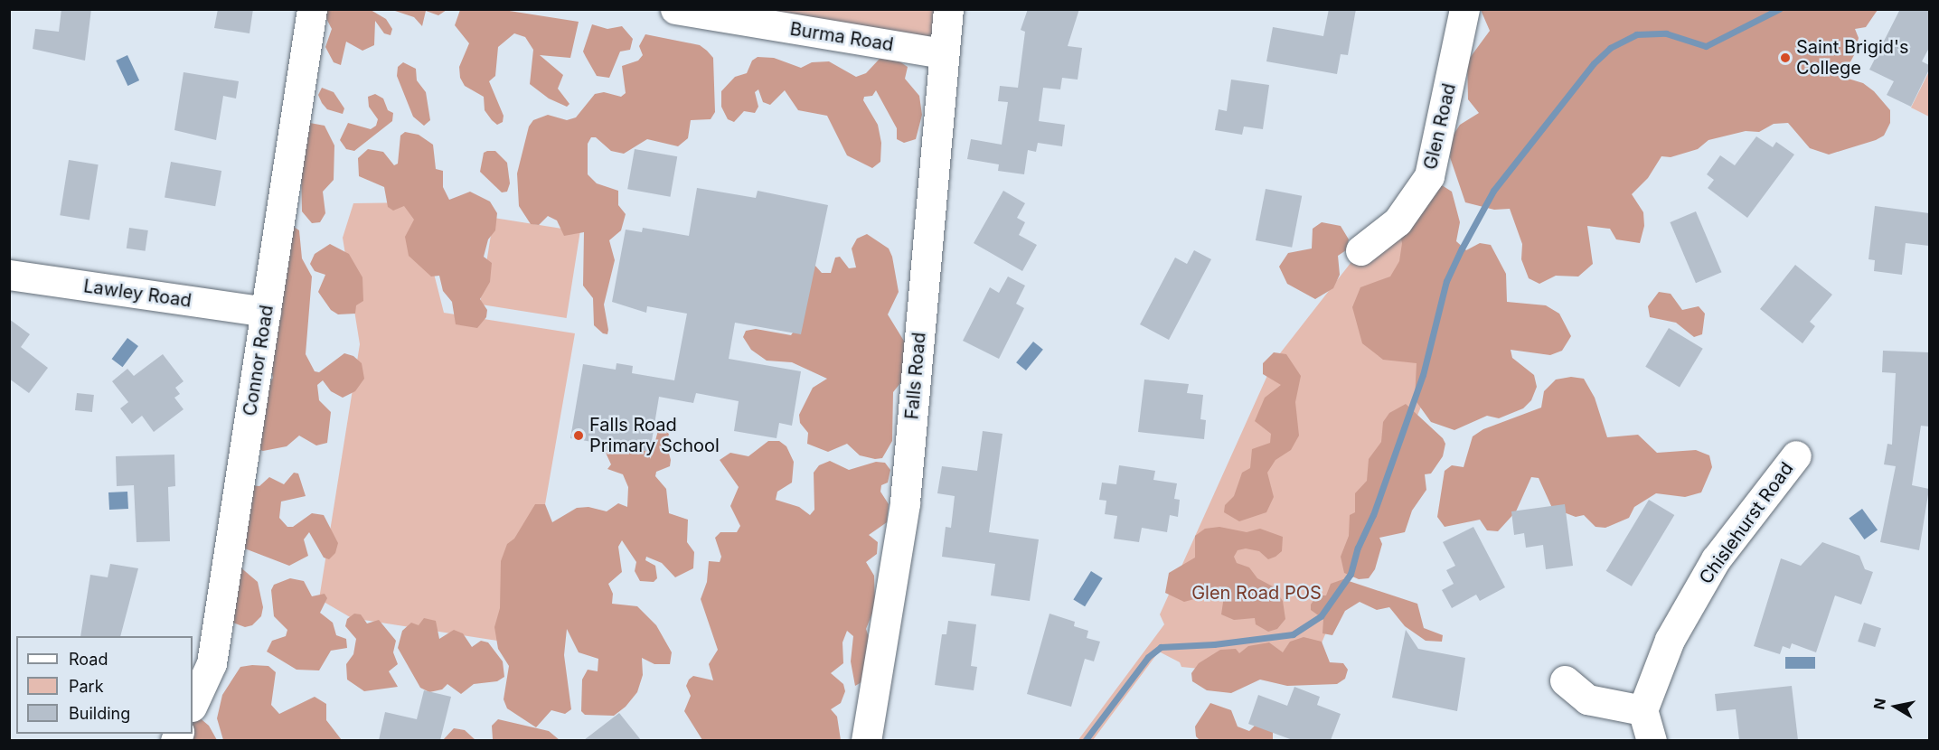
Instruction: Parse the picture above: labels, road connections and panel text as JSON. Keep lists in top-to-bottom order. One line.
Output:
{"streets":{"street":["Burma Road","Glen Road","Lawley Road","Connor Road","Falls Road","Chislehurst Road"]},"crossings":[["Burma Road","Falls Road"],["Lawley Road","Connor Road"]],"parks":["Glen Road POS"],"places":["Saint Brigid's College","Falls Road Primary School"],"legend":["Road","Park","Building"],"north":"left"}
